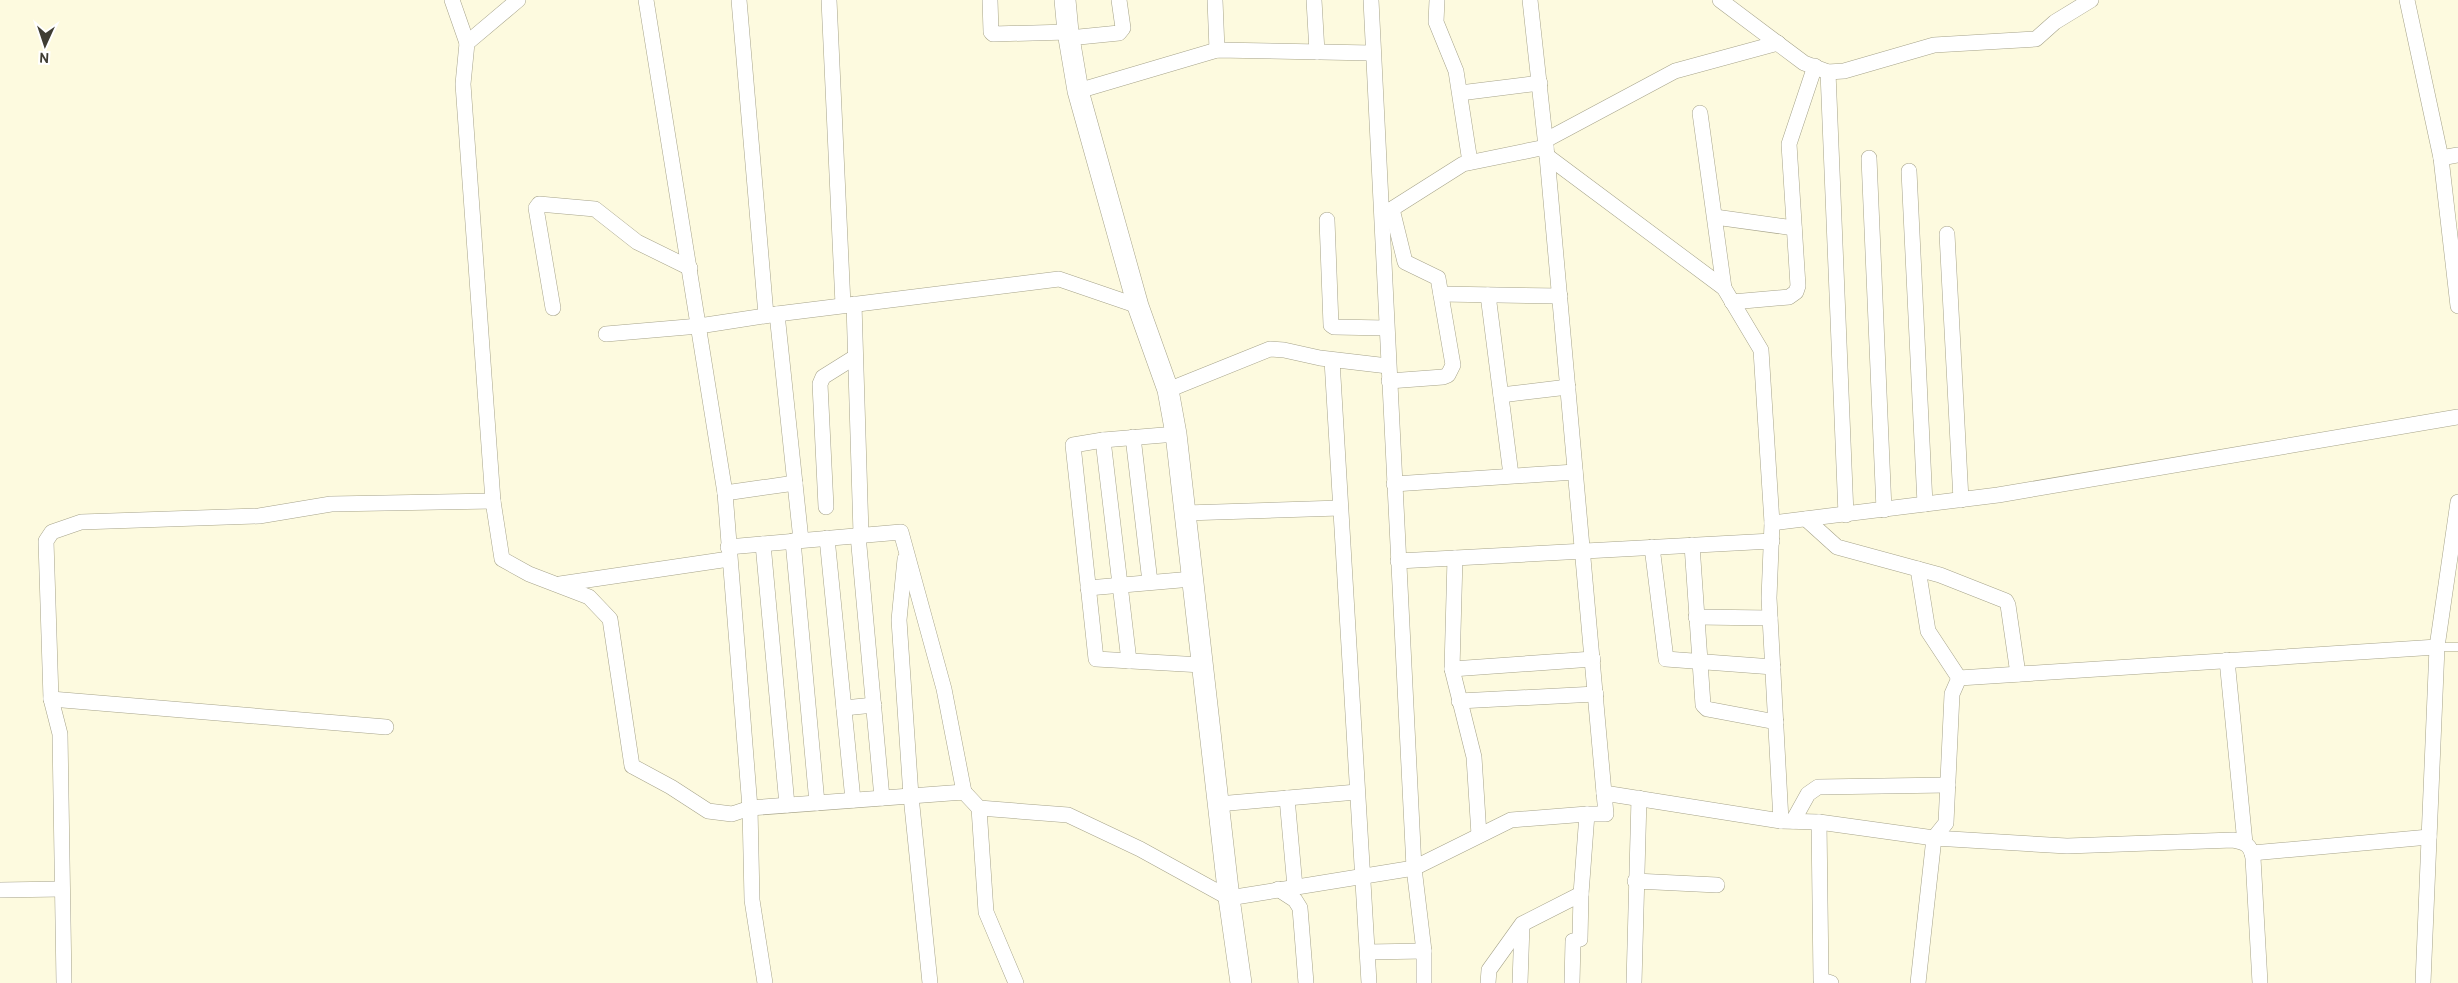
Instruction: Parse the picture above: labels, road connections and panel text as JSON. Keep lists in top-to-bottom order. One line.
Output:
{"north":"bottom"}
